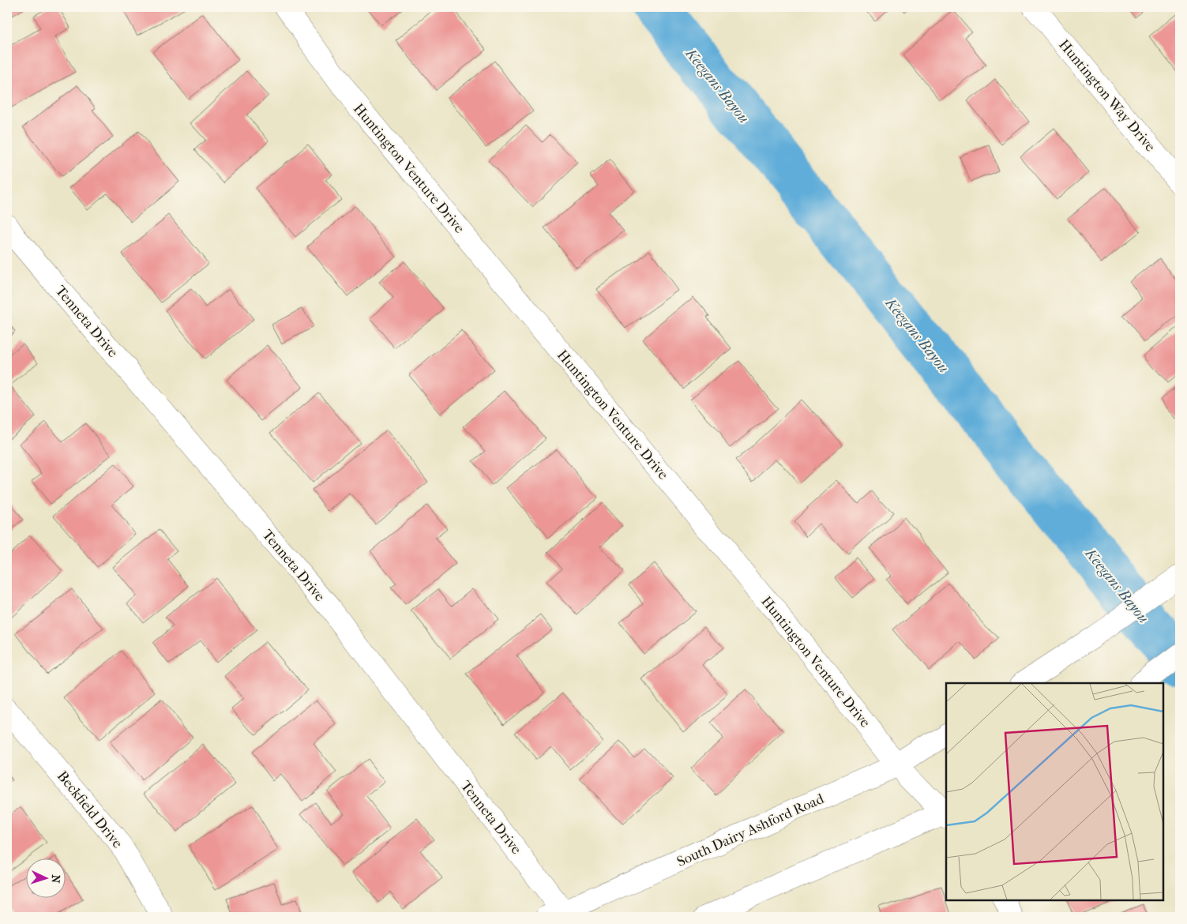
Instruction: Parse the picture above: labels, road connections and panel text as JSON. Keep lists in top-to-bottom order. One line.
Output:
{"streets":{"street":["Huntington Way Drive","Huntington Venture Drive","Tenneta Drive","Beckfield Drive","South Dairy Ashford Road"]},"crossings":[["Huntington Venture Drive","South Dairy Ashford Road"],["Tenneta Drive","South Dairy Ashford Road"]],"water":["Keegans Bayou"],"north":"right"}
